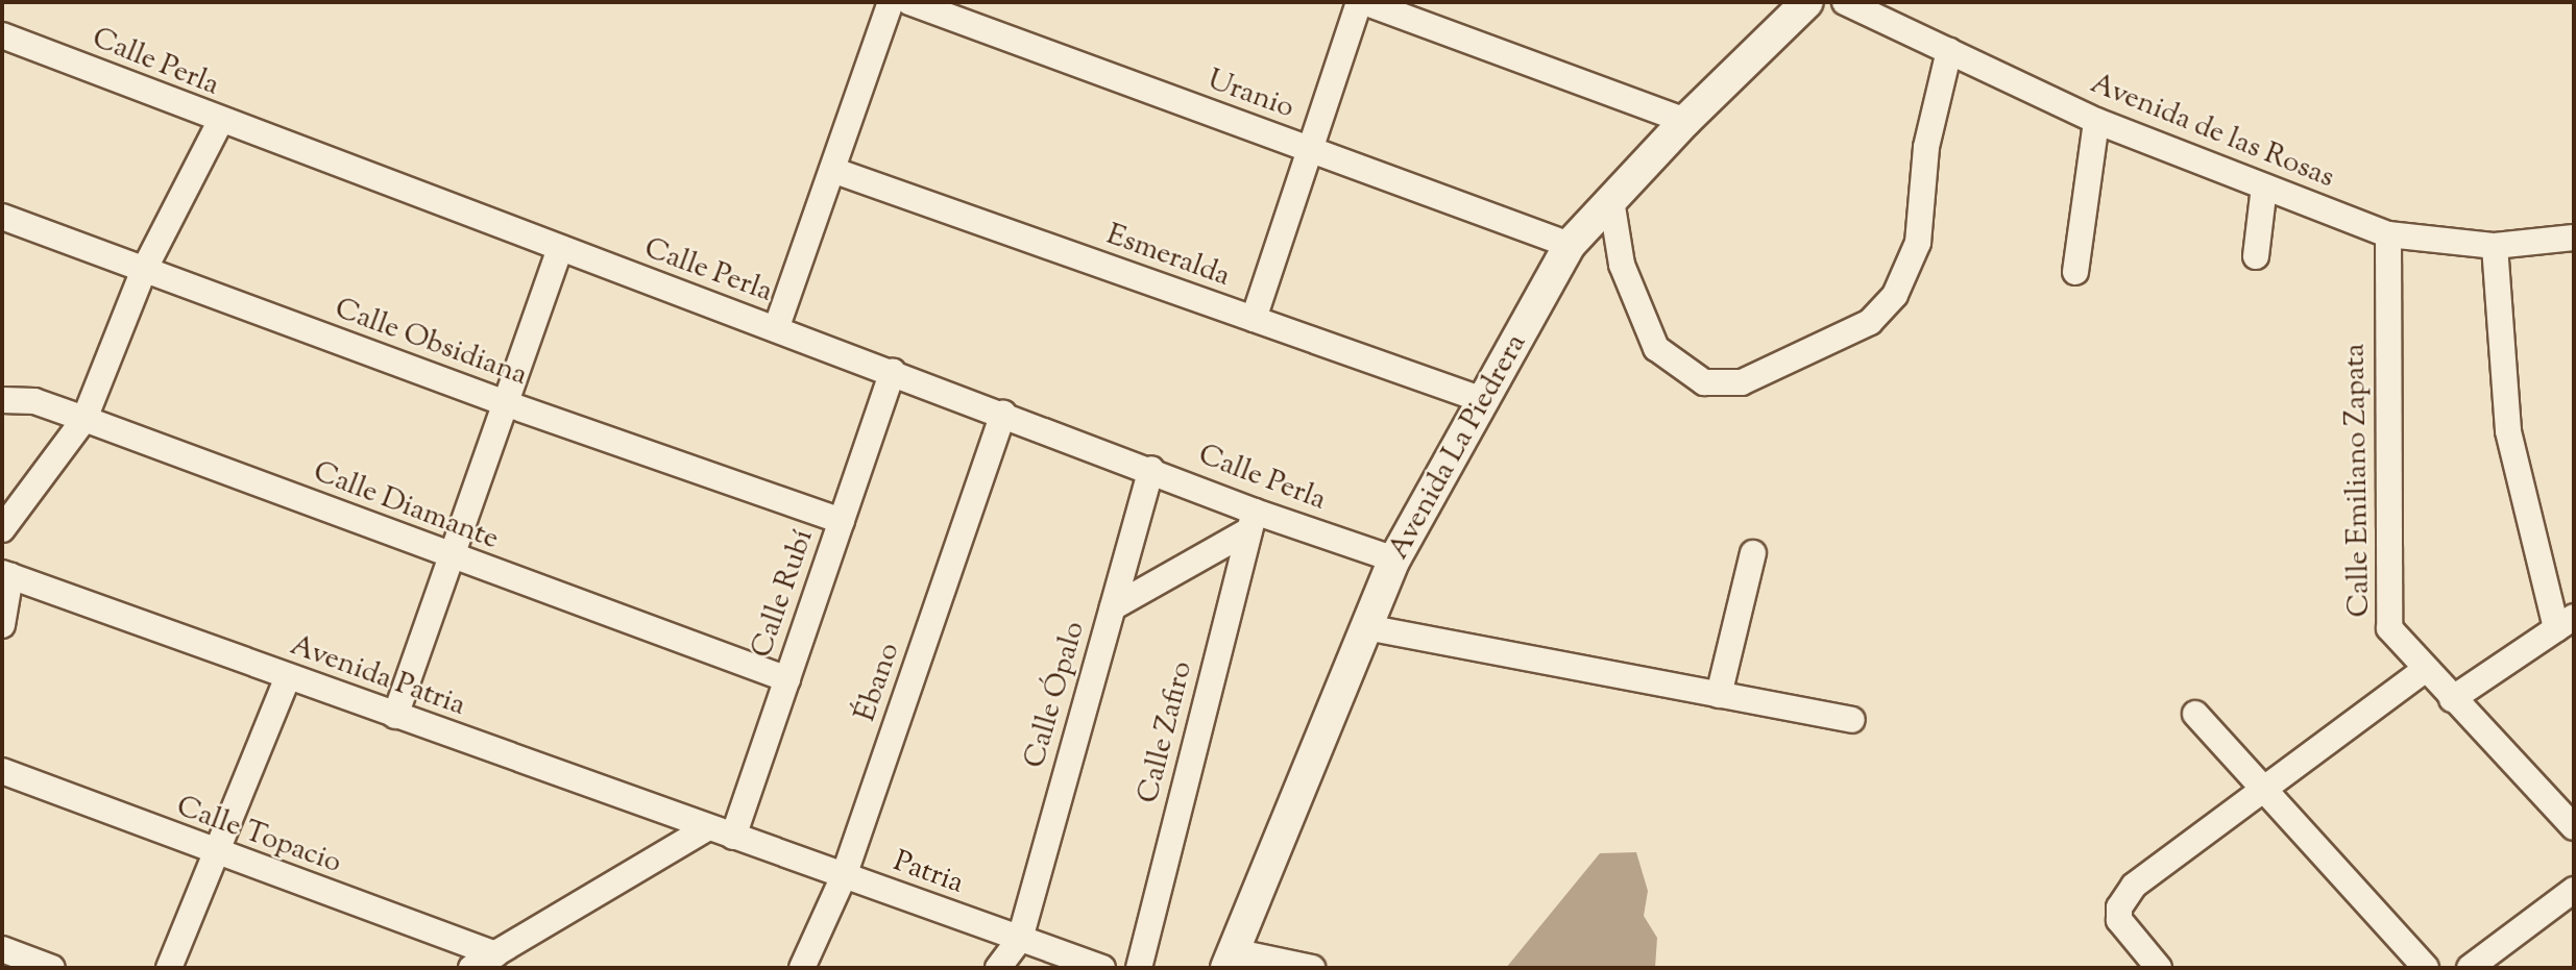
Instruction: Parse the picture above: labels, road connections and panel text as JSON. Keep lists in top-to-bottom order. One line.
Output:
{"streets":{"street":["Calle Perla","Uranio","Avenida de las Rosas","Esmeralda","Calle Obsidiana","Avenida La Piedrera","Calle Emiliano Zapata","Calle Diamante","Calle Rubí","Avenida Patria","Ébano","Calle Ópalo","Calle Zafiro","Calle Topacio","Patria"]},"crossings":[["Calle Perla","Avenida La Piedrera"],["Calle Perla","Calle Rubí"],["Calle Perla","Ébano"],["Calle Perla","Calle Ópalo"],["Calle Perla","Calle Zafiro"],["Uranio","Avenida La Piedrera"],["Avenida de las Rosas","Calle Emiliano Zapata"],["Esmeralda","Avenida La Piedrera"],["Calle Obsidiana","Calle Rubí"],["Calle Diamante","Calle Rubí"],["Calle Rubí","Avenida Patria"],["Calle Rubí","Patria"],["Avenida Patria","Patria"],["Ébano","Patria"],["Calle Ópalo","Patria"]]}
